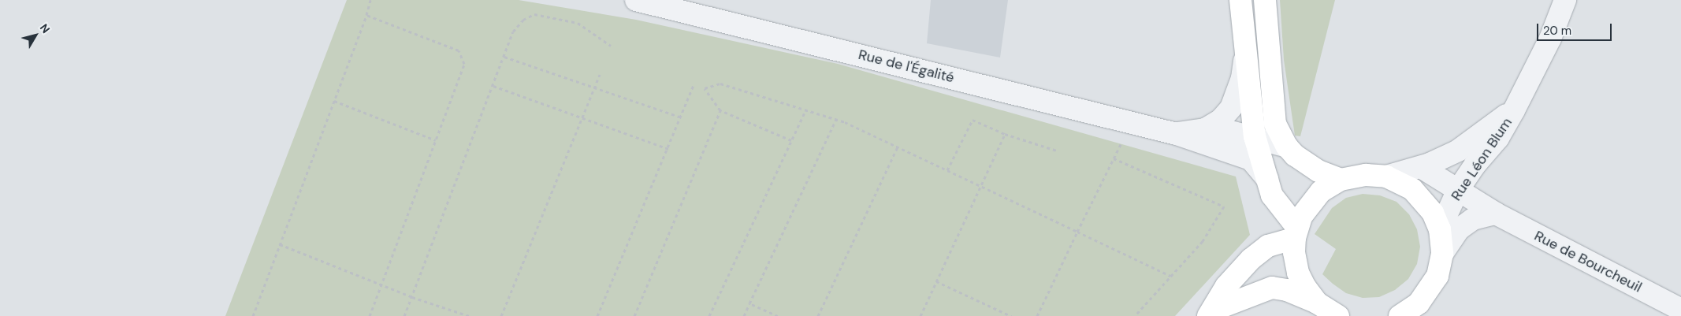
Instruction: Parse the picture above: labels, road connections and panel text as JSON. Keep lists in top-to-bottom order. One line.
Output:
{"streets":{"street":["Rue de l'Égalité","Rue Léon Blum","Rue de Bourcheuil"]},"crossings":[["Rue Léon Blum","Rue de Bourcheuil"]],"scale_bar":"20 m","north":"top right"}
